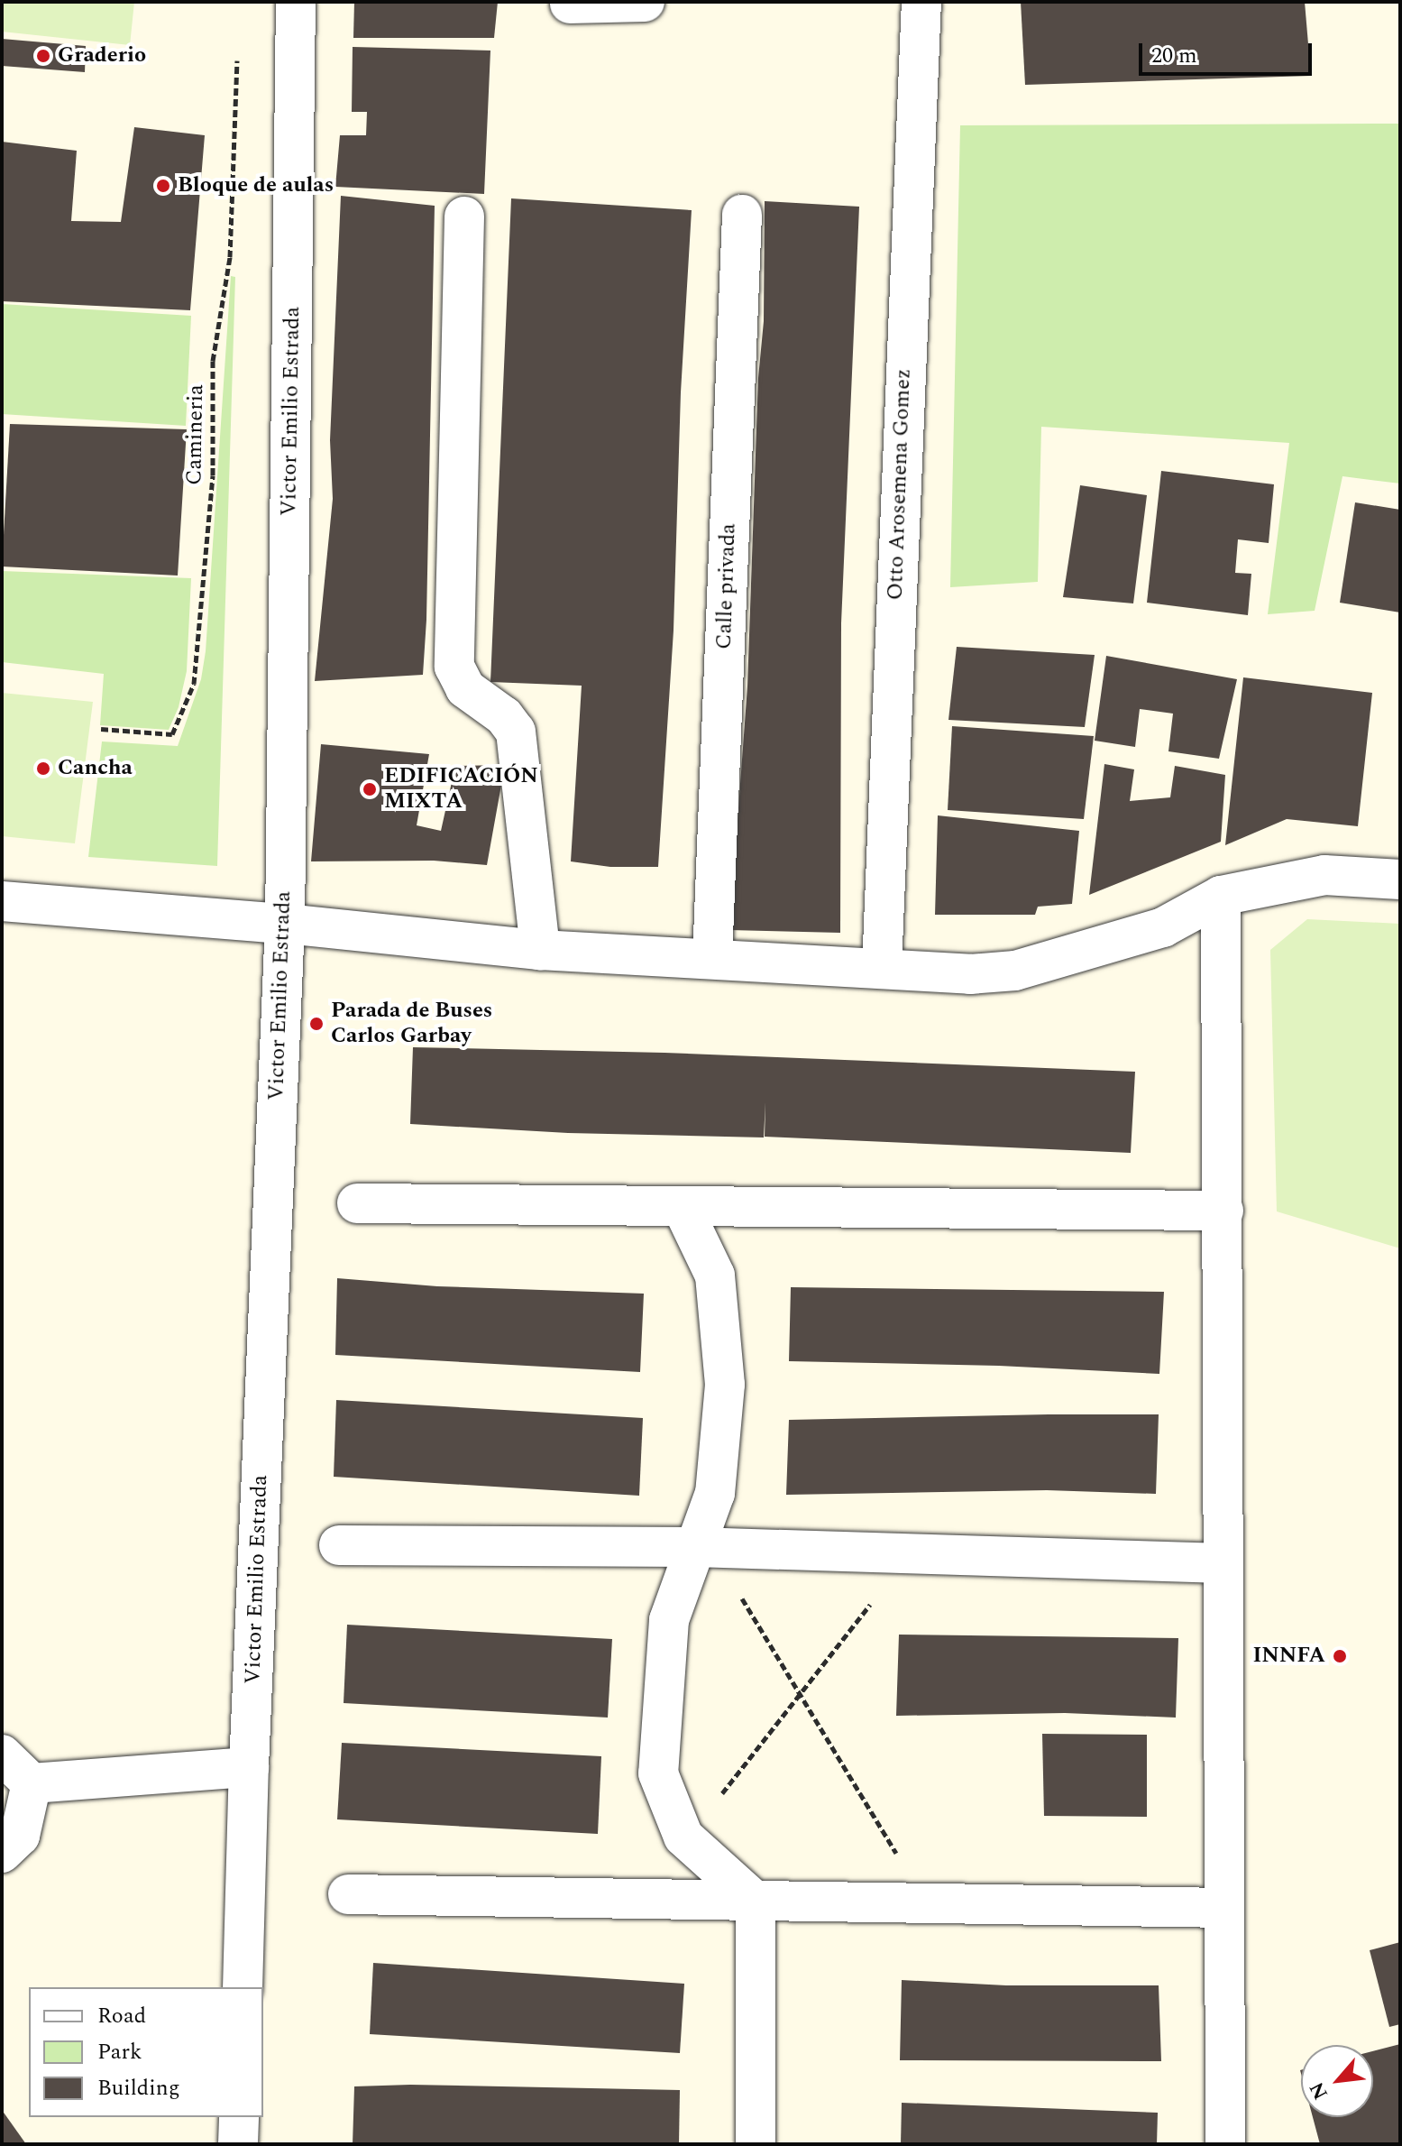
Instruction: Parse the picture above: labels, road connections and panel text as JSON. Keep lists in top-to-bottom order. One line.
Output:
{"streets":{"street":["Victor Emilio Estrada","Otto Arosemena Gomez","Calle privada"],"path":["Camineria"]},"places":["Graderio","Bloque de aulas","Cancha","EDIFICACIÓN MIXTA","Parada de Buses Carlos Garbay","INNFA"],"legend":["Road","Park","Building"],"scale_bar":"20 m","north":"bottom left"}
